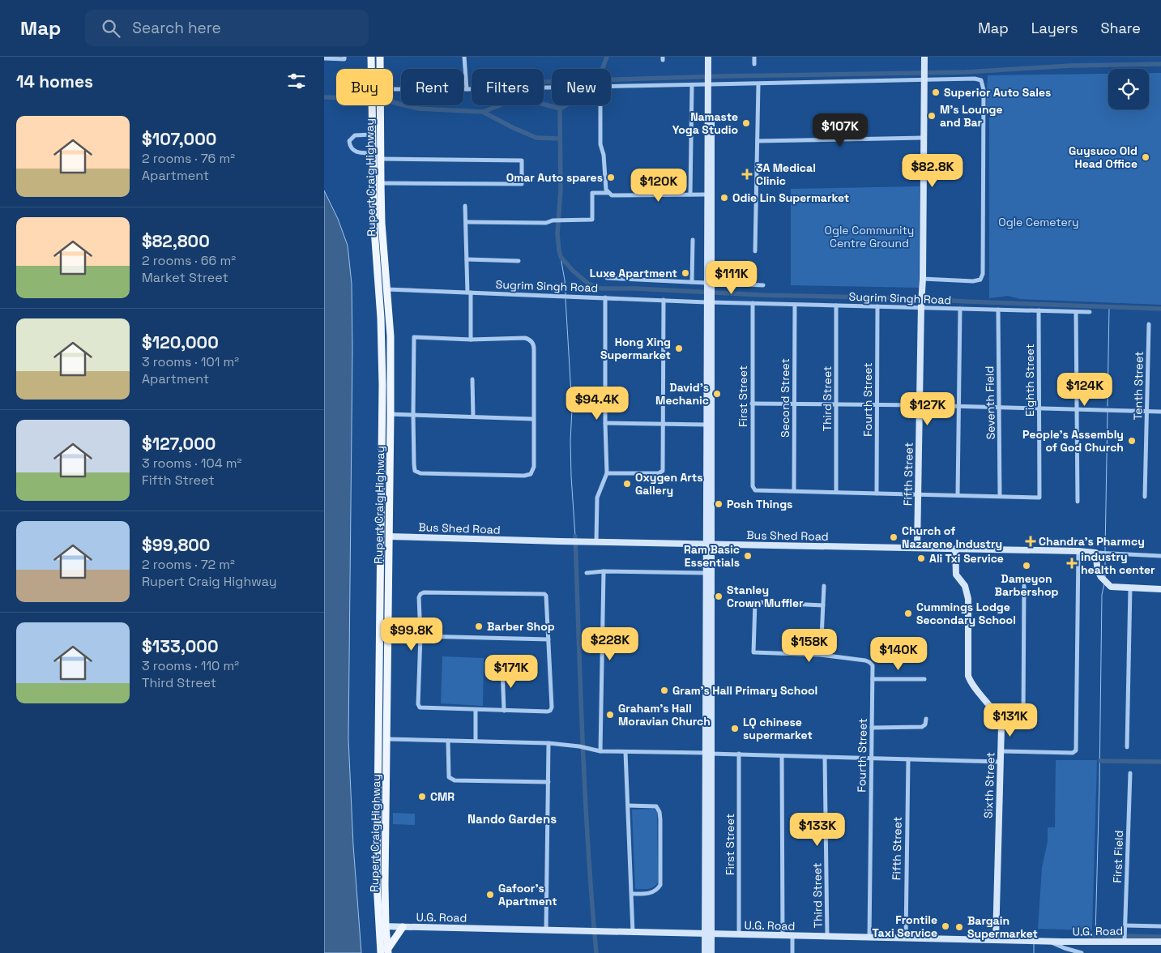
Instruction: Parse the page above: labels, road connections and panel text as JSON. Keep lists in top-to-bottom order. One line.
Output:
{"streets":{"main road":["Rupert Craig Highway"],"street":["Sugrim Singh Road","Eighth Street","Tenth Street","First Street","Second Street","Third Street","Fourth Street","Seventh Field","Fifth Street","Bus Shed Road","Sixth Street","First Field","U.G. Road"]},"crossings":[["Rupert Craig Highway","Sugrim Singh Road"],["Rupert Craig Highway","Bus Shed Road"],["Rupert Craig Highway","U.G. Road"],["Sugrim Singh Road","Eighth Street"],["Sugrim Singh Road","First Street"],["Sugrim Singh Road","Second Street"],["Sugrim Singh Road","Third Street"],["Sugrim Singh Road","Fourth Street"],["Sugrim Singh Road","Seventh Field"],["Sugrim Singh Road","Fifth Street"],["Eighth Street","Seventh Field"],["First Street","Second Street"],["First Street","U.G. Road"],["Third Street","U.G. Road"],["Fourth Street","U.G. Road"],["Fifth Street","Bus Shed Road"],["Fifth Street","U.G. Road"],["Bus Shed Road","Sixth Street"],["Sixth Street","U.G. Road"],["First Field","U.G. Road"]],"districts":["Nando Gardens"],"parks":["Ogle Cemetery","Ogle Community Centre Ground"],"places":{"other":["Superior Auto Sales","M's Lounge and Bar","Namaste Yoga Studio","Guysuco Old Head Office","Omar Auto spares","Odie Lin Supermarket","Luxe Apartment","Hong Xing Supermarket","David's Mechanic","People's Assembly of God Church","Oxygen Arts Gallery","Posh Things","Church of Nazarene Industry","Ram Basic Essentials","Ali Txi Service","Dameyon Barbershop","Stanley Crown Muffler","Cummings Lodge Secondary School","Barber Shop","Gram's Hall Primary School","Graham's Hall Moravian Church","LQ chinese supermarket","CMR","Gafoor's Apartment","Frontile Taxi Service","Bargain Supermarket"],"health":["3A Medical Clinic","Chandra's Pharmcy","industry health center"]},"page":{"header":"Map","search":"Search here","nav":["Map","Layers","Share"],"heading":"14 homes","chip":["Buy","Rent","Filters","New"],"list":[{"name":"$107,000","note":"2 rooms · 76 m² · Apartment"},{"name":"$82,800","note":"2 rooms · 66 m² · Market Street"},{"name":"$120,000","note":"3 rooms · 101 m² · Apartment"},{"name":"$127,000","note":"3 rooms · 104 m² · Fifth Street"},{"name":"$99,800","note":"2 rooms · 72 m² · Rupert Craig Highway"},{"name":"$133,000","note":"3 rooms · 110 m² · Third Street"}],"price":["$107K","$82.8K","$120K","$111K","$124K","$94.4K","$127K","$99.8K","$228K","$158K","$140K","$171K","$131K","$133K"]}}
